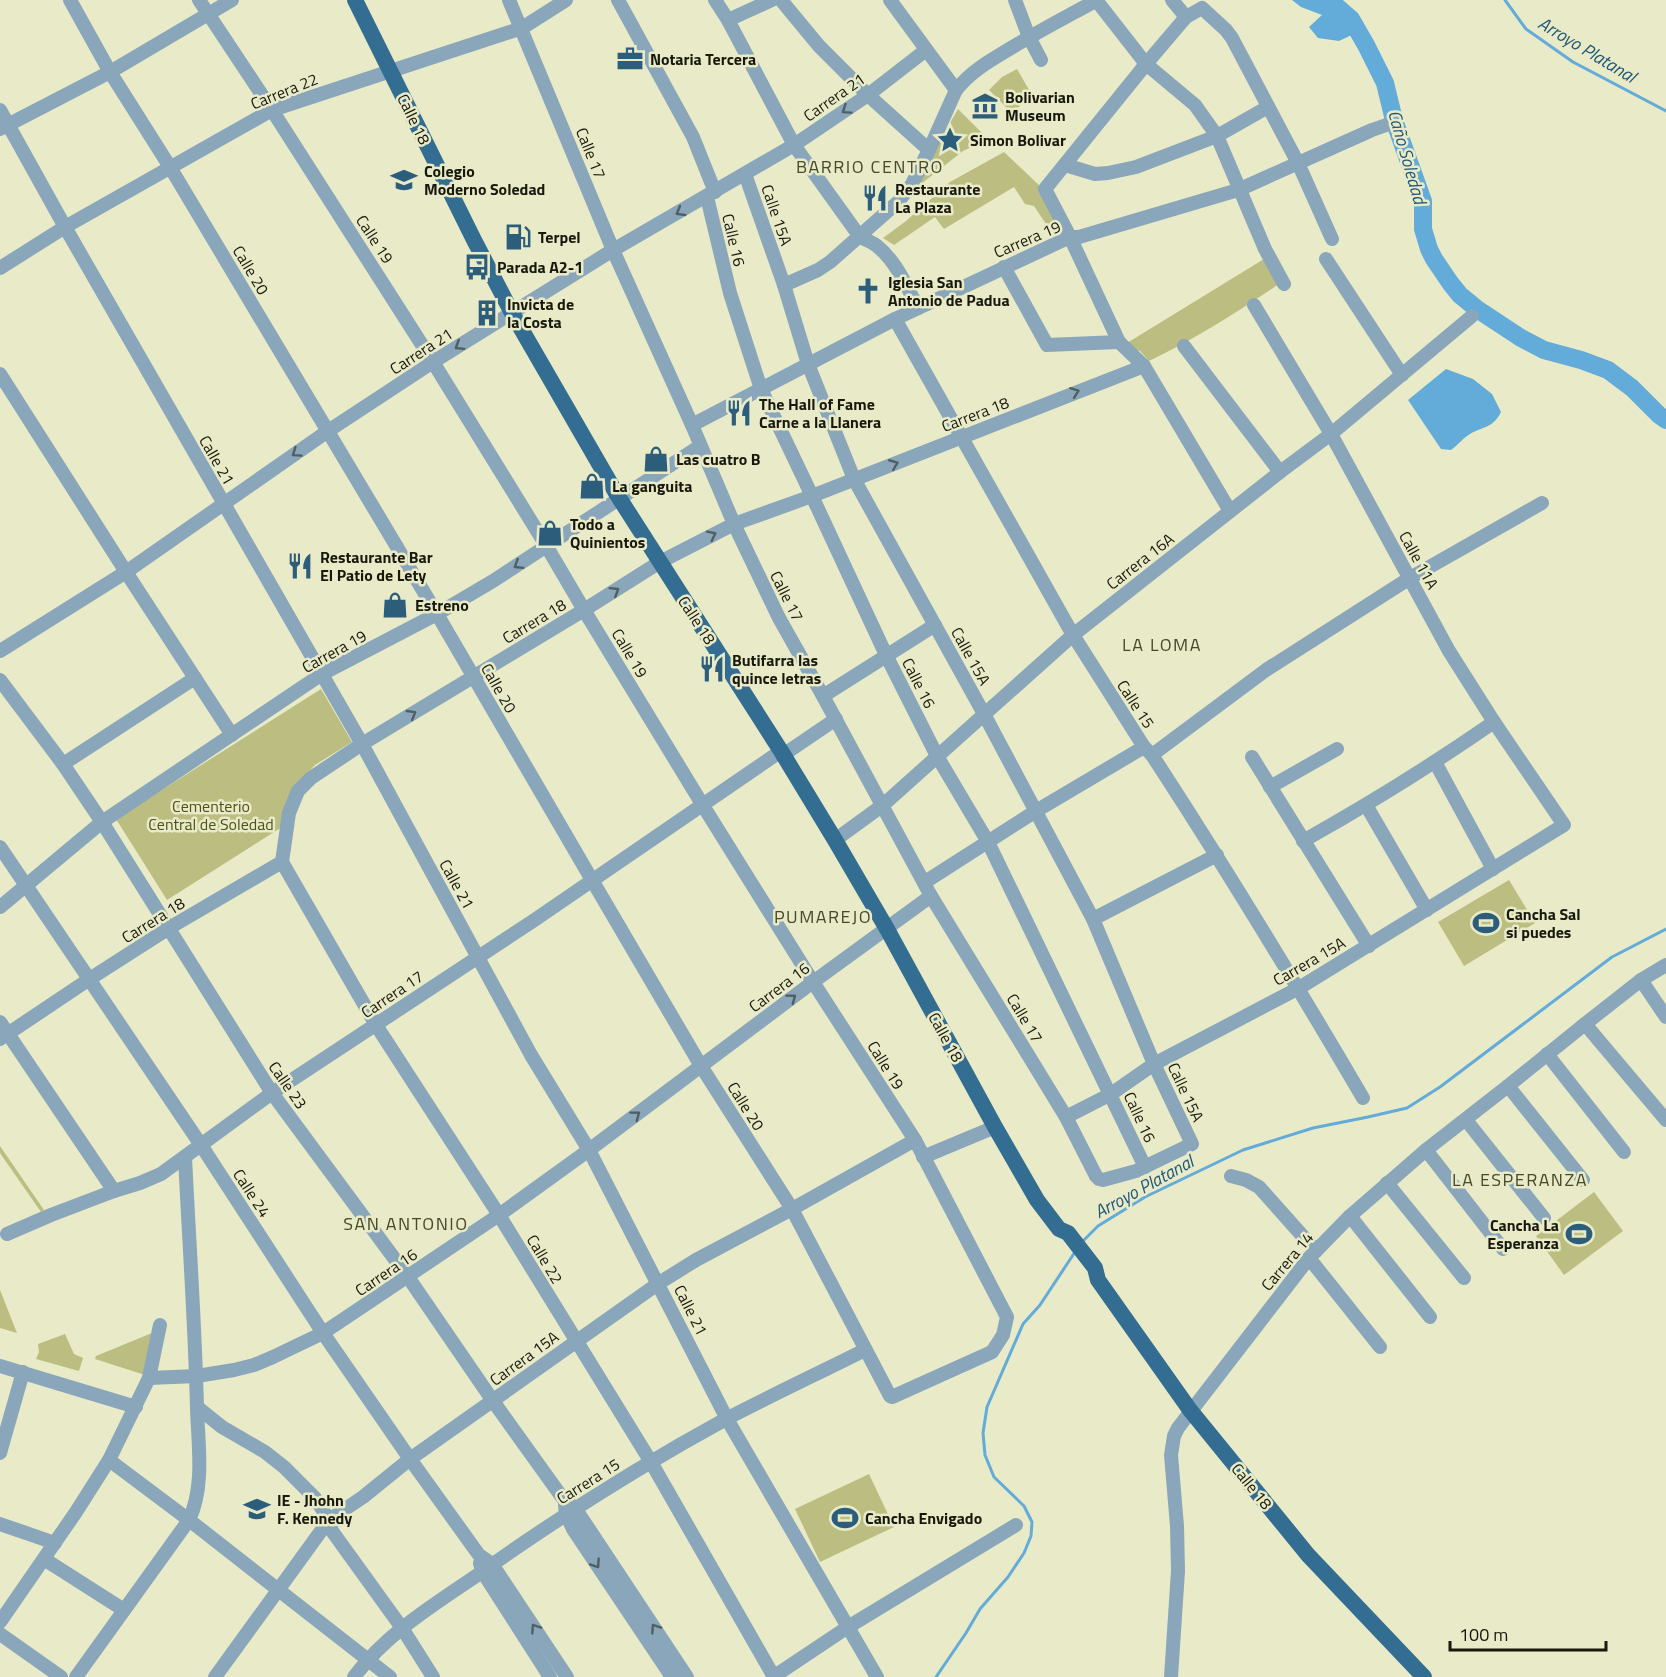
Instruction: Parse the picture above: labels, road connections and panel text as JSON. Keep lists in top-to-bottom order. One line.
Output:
{"streets":{"main road":["Calle 18"],"street":["Carrera 22","Carrera 21","Calle 17","Calle 15A","Calle 19","Carrera 19","Calle 16","Calle 20","Carrera 18","Calle 21","Calle 11A","Carrera 16A","Calle 15","Carrera 15A","Carrera 16","Carrera 17","Calle 23","Calle 24","Calle 22","Carrera 14","Carrera 15"]},"crossings":[["Carrera 22","Calle 18"],["Carrera 22","Calle 17"],["Carrera 22","Calle 19"],["Carrera 22","Calle 20"],["Carrera 22","Calle 21"],["Carrera 21","Calle 18"],["Carrera 21","Calle 17"],["Carrera 21","Calle 15A"],["Carrera 21","Calle 19"],["Carrera 21","Calle 16"],["Carrera 21","Calle 20"],["Carrera 21","Calle 21"],["Calle 18","Carrera 19"],["Calle 18","Carrera 18"],["Calle 18","Carrera 16A"],["Calle 18","Carrera 16"],["Calle 18","Carrera 17"],["Calle 18","Carrera 14"],["Calle 17","Calle 15A"],["Calle 17","Carrera 19"],["Calle 17","Calle 16"],["Calle 17","Carrera 18"],["Calle 17","Carrera 16A"],["Calle 17","Carrera 15A"],["Calle 17","Carrera 16"],["Calle 17","Carrera 17"],["Calle 15A","Carrera 19"],["Calle 15A","Calle 16"],["Calle 15A","Carrera 18"],["Calle 15A","Carrera 16A"],["Calle 15A","Carrera 15A"],["Calle 19","Carrera 19"],["Calle 19","Calle 20"],["Calle 19","Carrera 18"],["Calle 19","Carrera 15A"],["Calle 19","Carrera 16"],["Calle 19","Carrera 17"],["Carrera 19","Calle 16"],["Carrera 19","Calle 20"],["Carrera 19","Calle 21"],["Carrera 19","Calle 15"],["Carrera 19","Calle 23"],["Carrera 19","Calle 24"],["Calle 16","Carrera 18"],["Calle 16","Carrera 16A"],["Calle 16","Carrera 15A"],["Calle 20","Carrera 18"],["Calle 20","Carrera 15A"],["Calle 20","Carrera 16"],["Calle 20","Carrera 17"],["Calle 20","Carrera 15"],["Carrera 18","Calle 21"],["Carrera 18","Calle 15"],["Carrera 18","Calle 23"],["Carrera 18","Calle 24"],["Carrera 18","Calle 22"],["Calle 21","Carrera 15A"],["Calle 21","Carrera 16"],["Calle 21","Carrera 17"],["Calle 21","Carrera 15"],["Calle 11A","Carrera 16A"],["Calle 11A","Carrera 15A"],["Carrera 16A","Calle 15"],["Calle 15","Carrera 15A"],["Carrera 15A","Calle 23"],["Carrera 15A","Calle 24"],["Carrera 15A","Calle 22"],["Carrera 16","Calle 23"],["Carrera 16","Calle 24"],["Carrera 16","Calle 22"],["Carrera 17","Calle 23"],["Carrera 17","Calle 24"],["Carrera 17","Calle 22"],["Calle 23","Carrera 15"],["Calle 24","Carrera 15"],["Calle 22","Carrera 15"]],"one_way":["Carrera 21","Carrera 18"],"districts":["BARRIO CENTRO","LA LOMA","PUMAREJO","LA ESPERANZA","SAN ANTONIO"],"water":["Arroyo Platanal","Caño Soledad"],"parks":["Cementerio Central de Soledad"],"places":{"office":["Notaria Tercera"],"museum":["Bolivarian Museum"],"place":["Simon Bolivar"],"school or university":["Colegio Moderno Soledad","IE - Jhohn F. Kennedy"],"restaurant":["Restaurante La Plaza","The Hall of Fame Carne a la Llanera","Restaurante Bar El Patio de Lety","Butifarra las quince letras"],"fuel station":["Terpel"],"bus stop":["Parada A2-1"],"church":["Iglesia San Antonio de Padua"],"building":["Invicta de la Costa"],"shop":["Las cuatro B","La ganguita","Todo a Quinientos","Estreno"],"sports":["Cancha Sal si puedes","Cancha La Esperanza","Cancha Envigado"]},"scale_bar":"100 m"}
